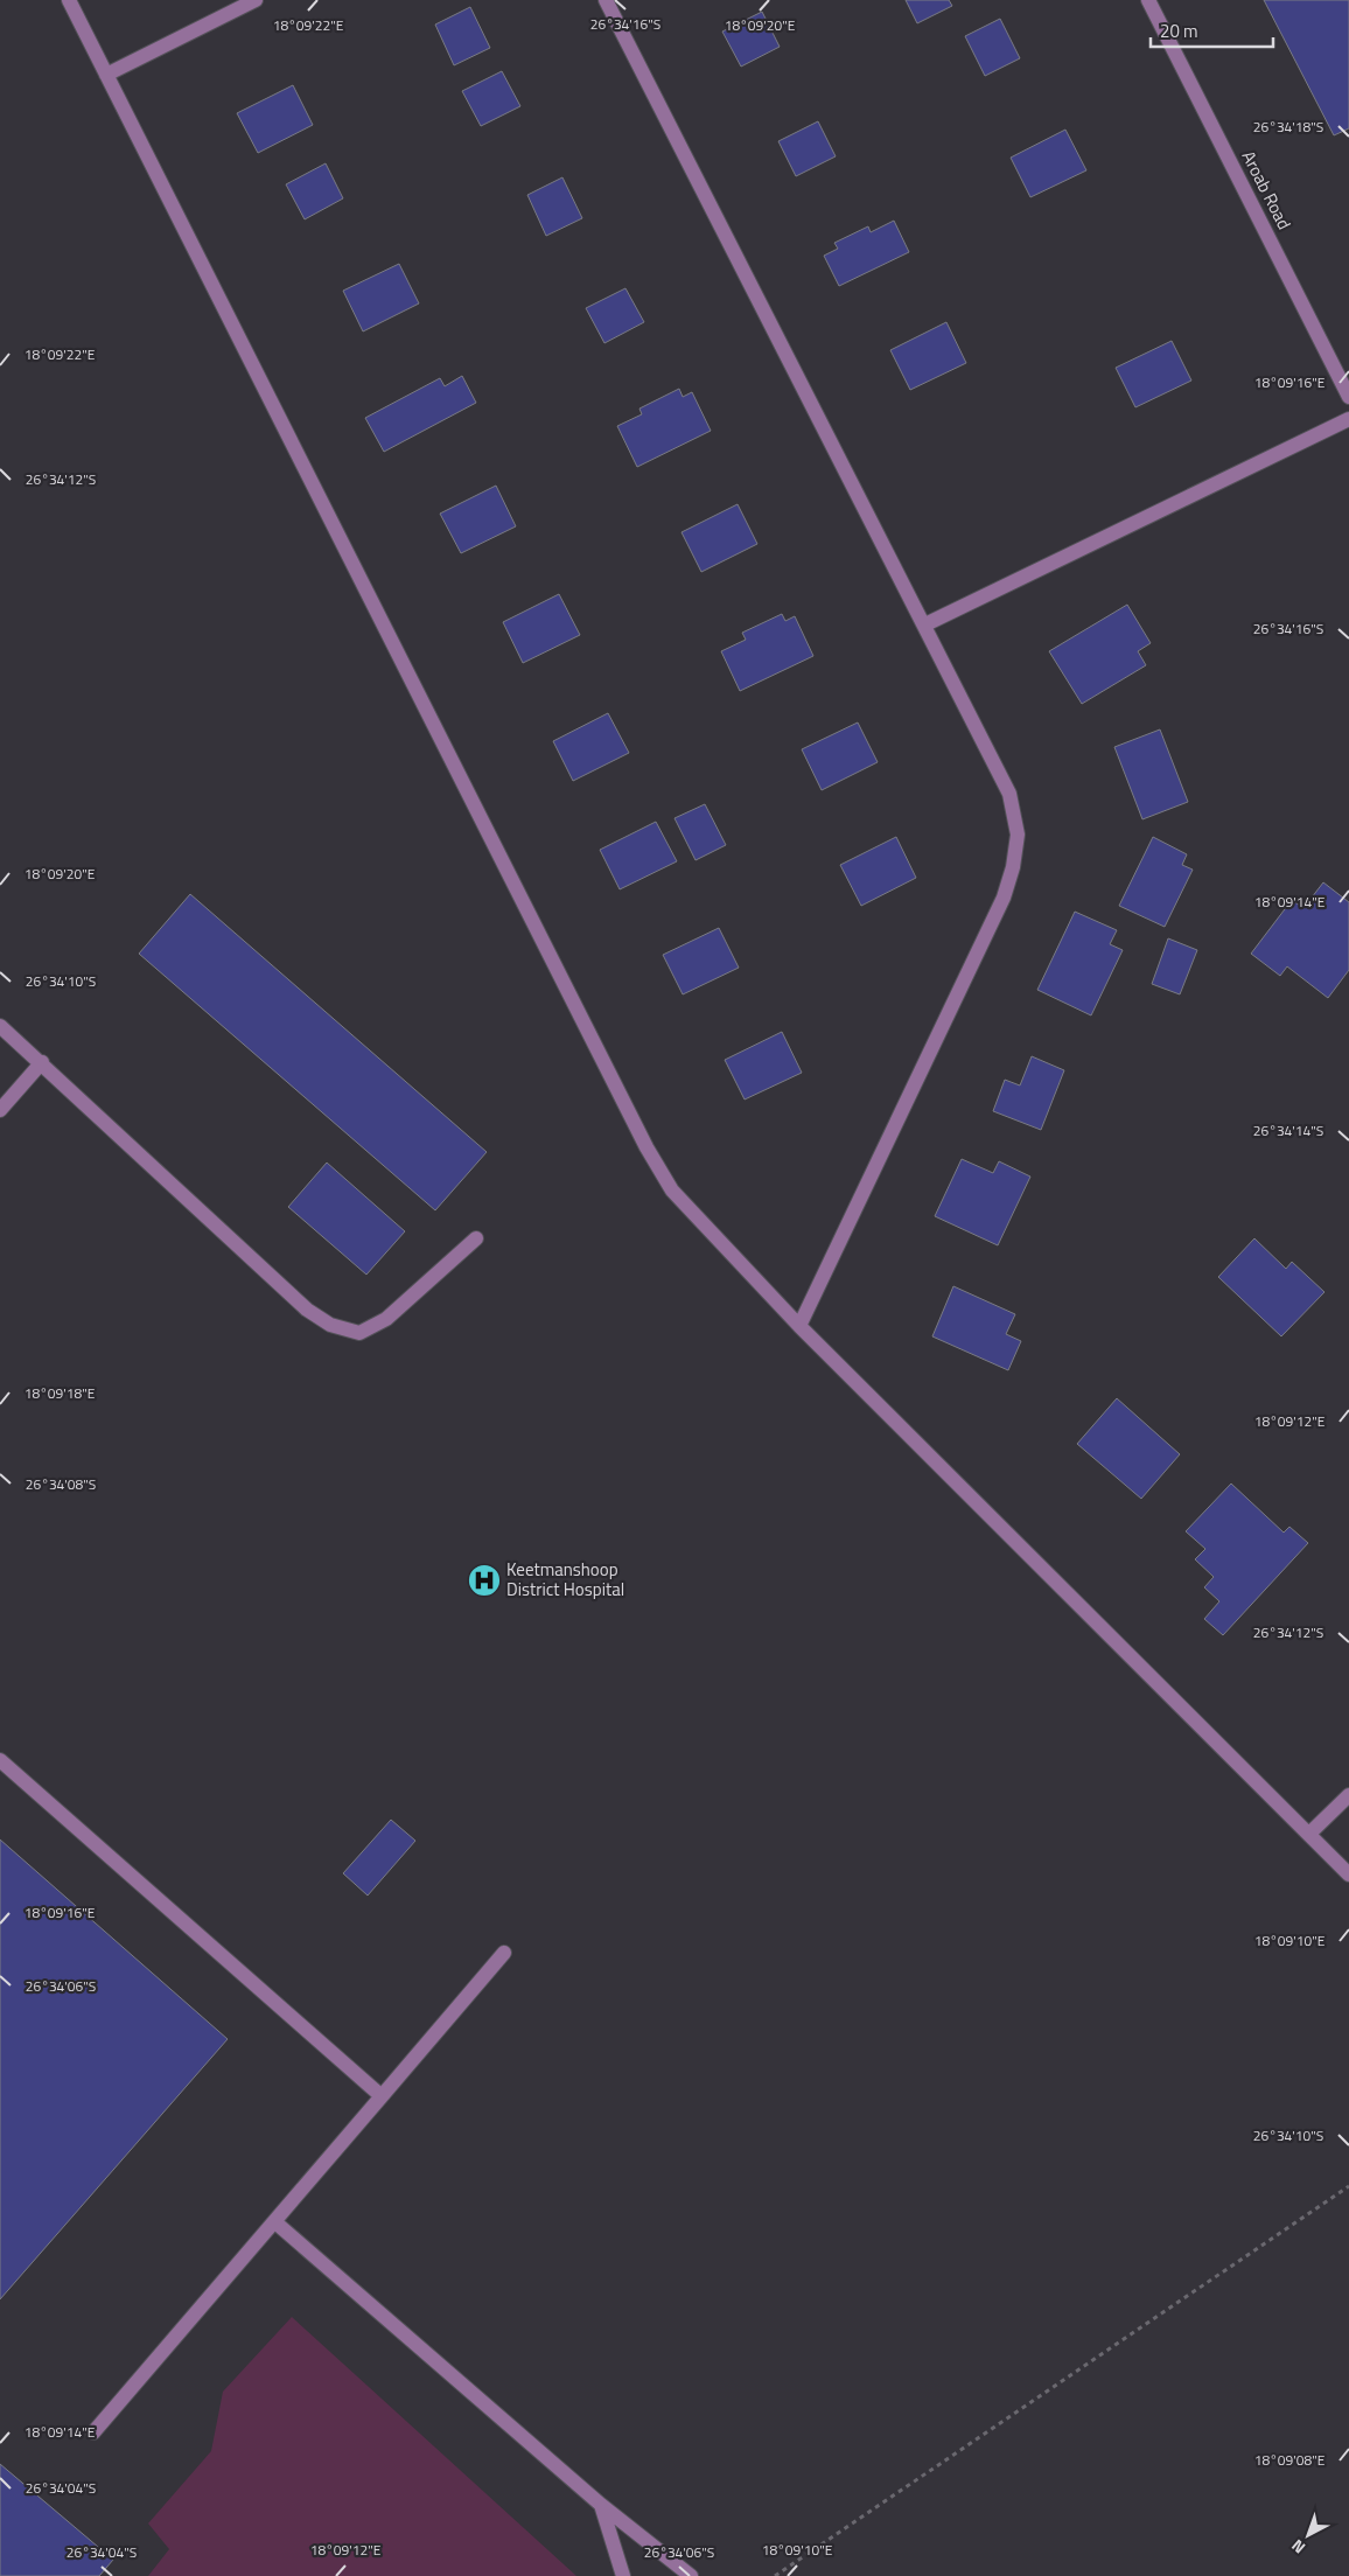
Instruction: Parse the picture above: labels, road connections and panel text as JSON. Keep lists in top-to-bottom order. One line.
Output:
{"streets":{"street":["Aroab Road"]},"places":{"hospital":["Keetmanshoop District Hospital"]},"scale_bar":"20 m","north":"bottom left","coordinates":["26°34'16\"S","18°09'22\"E","18°09'20\"E","26°34'18\"S","18°09'16\"E","26°34'12\"S","18°09'14\"E","26°34'10\"S","26°34'14\"S","18°09'18\"E","18°09'12\"E","26°34'08\"S","18°09'10\"E","26°34'06\"S","18°09'08\"E","26°34'04\"S"]}
